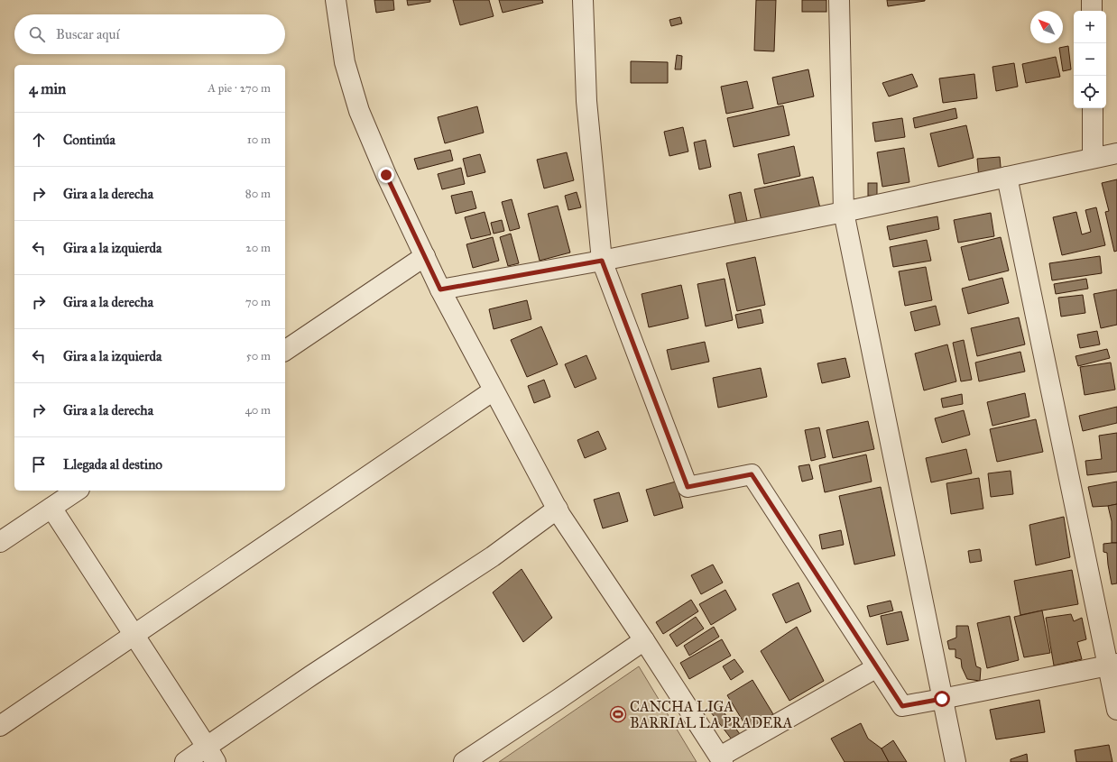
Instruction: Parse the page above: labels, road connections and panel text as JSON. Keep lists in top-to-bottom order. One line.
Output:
{"places":{"sports":["CANCHA LIGA BARRIAL LA PRADERA"]},"north":"top left","page":{"map_buttons":["+","−"],"search":"Buscar aquí","heading":["4 min","A pie · 270 m"],"list":[["Continúa","10 m"],["Gira a la derecha","80 m"],["Gira a la izquierda","20 m"],["Gira a la derecha","70 m"],["Gira a la izquierda","50 m"],["Gira a la derecha","40 m"],"Llegada al destino"]}}
